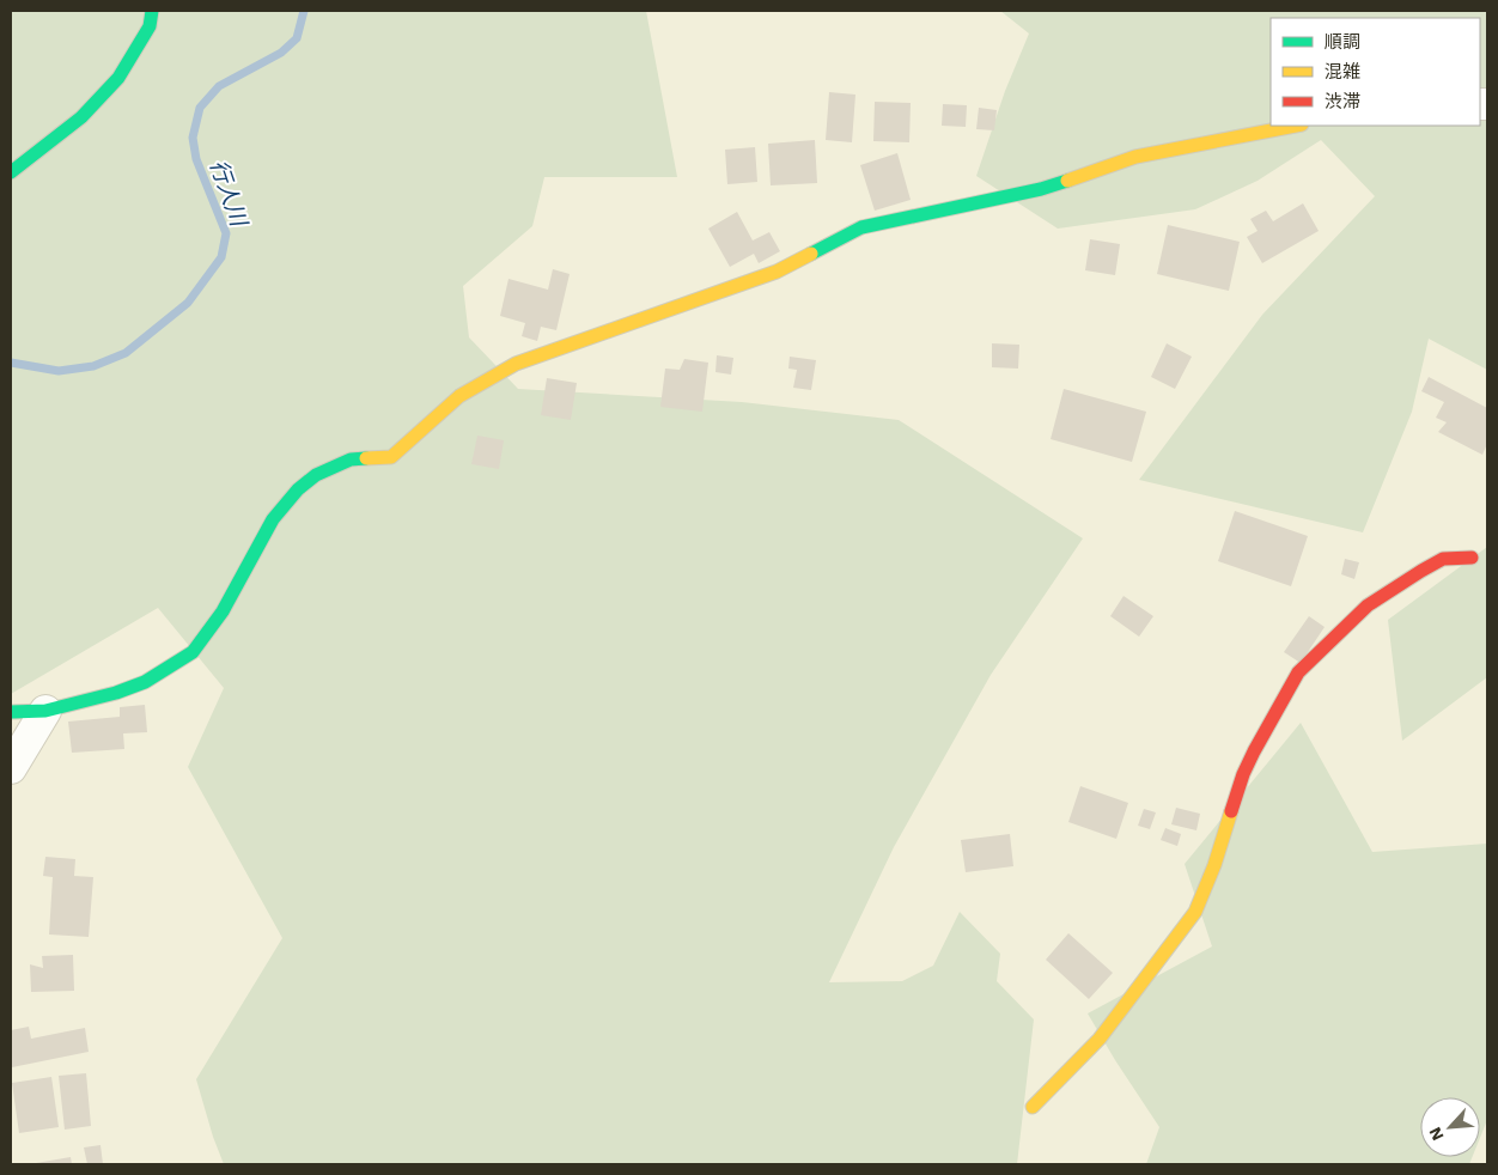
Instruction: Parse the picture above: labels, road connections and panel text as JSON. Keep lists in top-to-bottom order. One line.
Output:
{"water":["行人川"],"legend":["順調","混雑","渋滞"],"north":"bottom left"}
